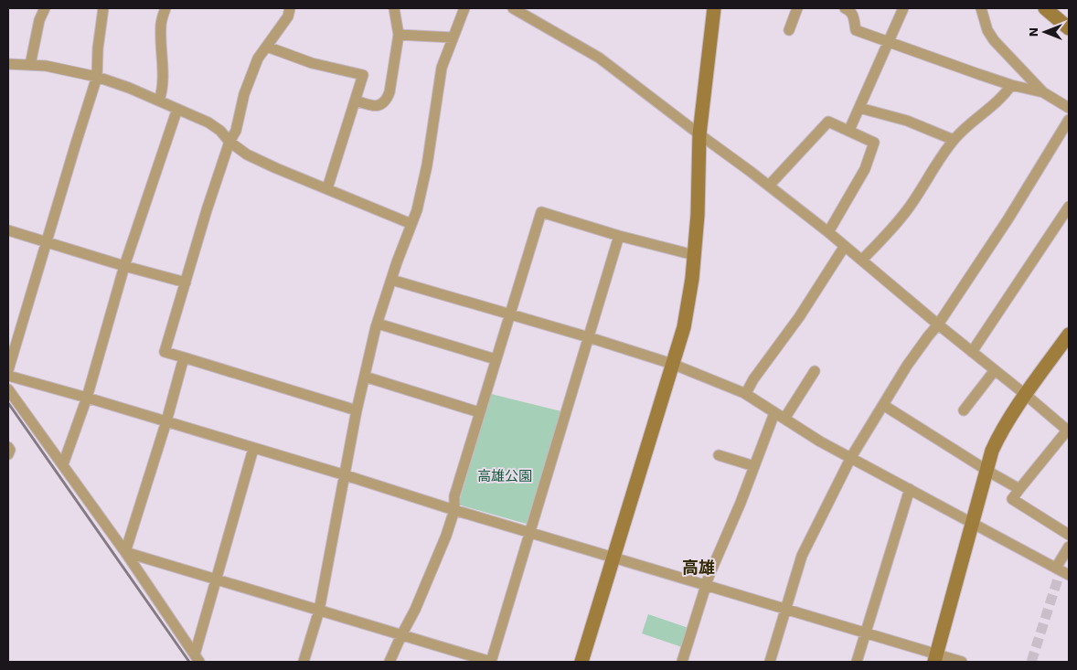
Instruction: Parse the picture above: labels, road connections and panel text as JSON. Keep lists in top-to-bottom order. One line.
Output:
{"districts":["高雄"],"parks":["高雄公園"],"north":"left"}
